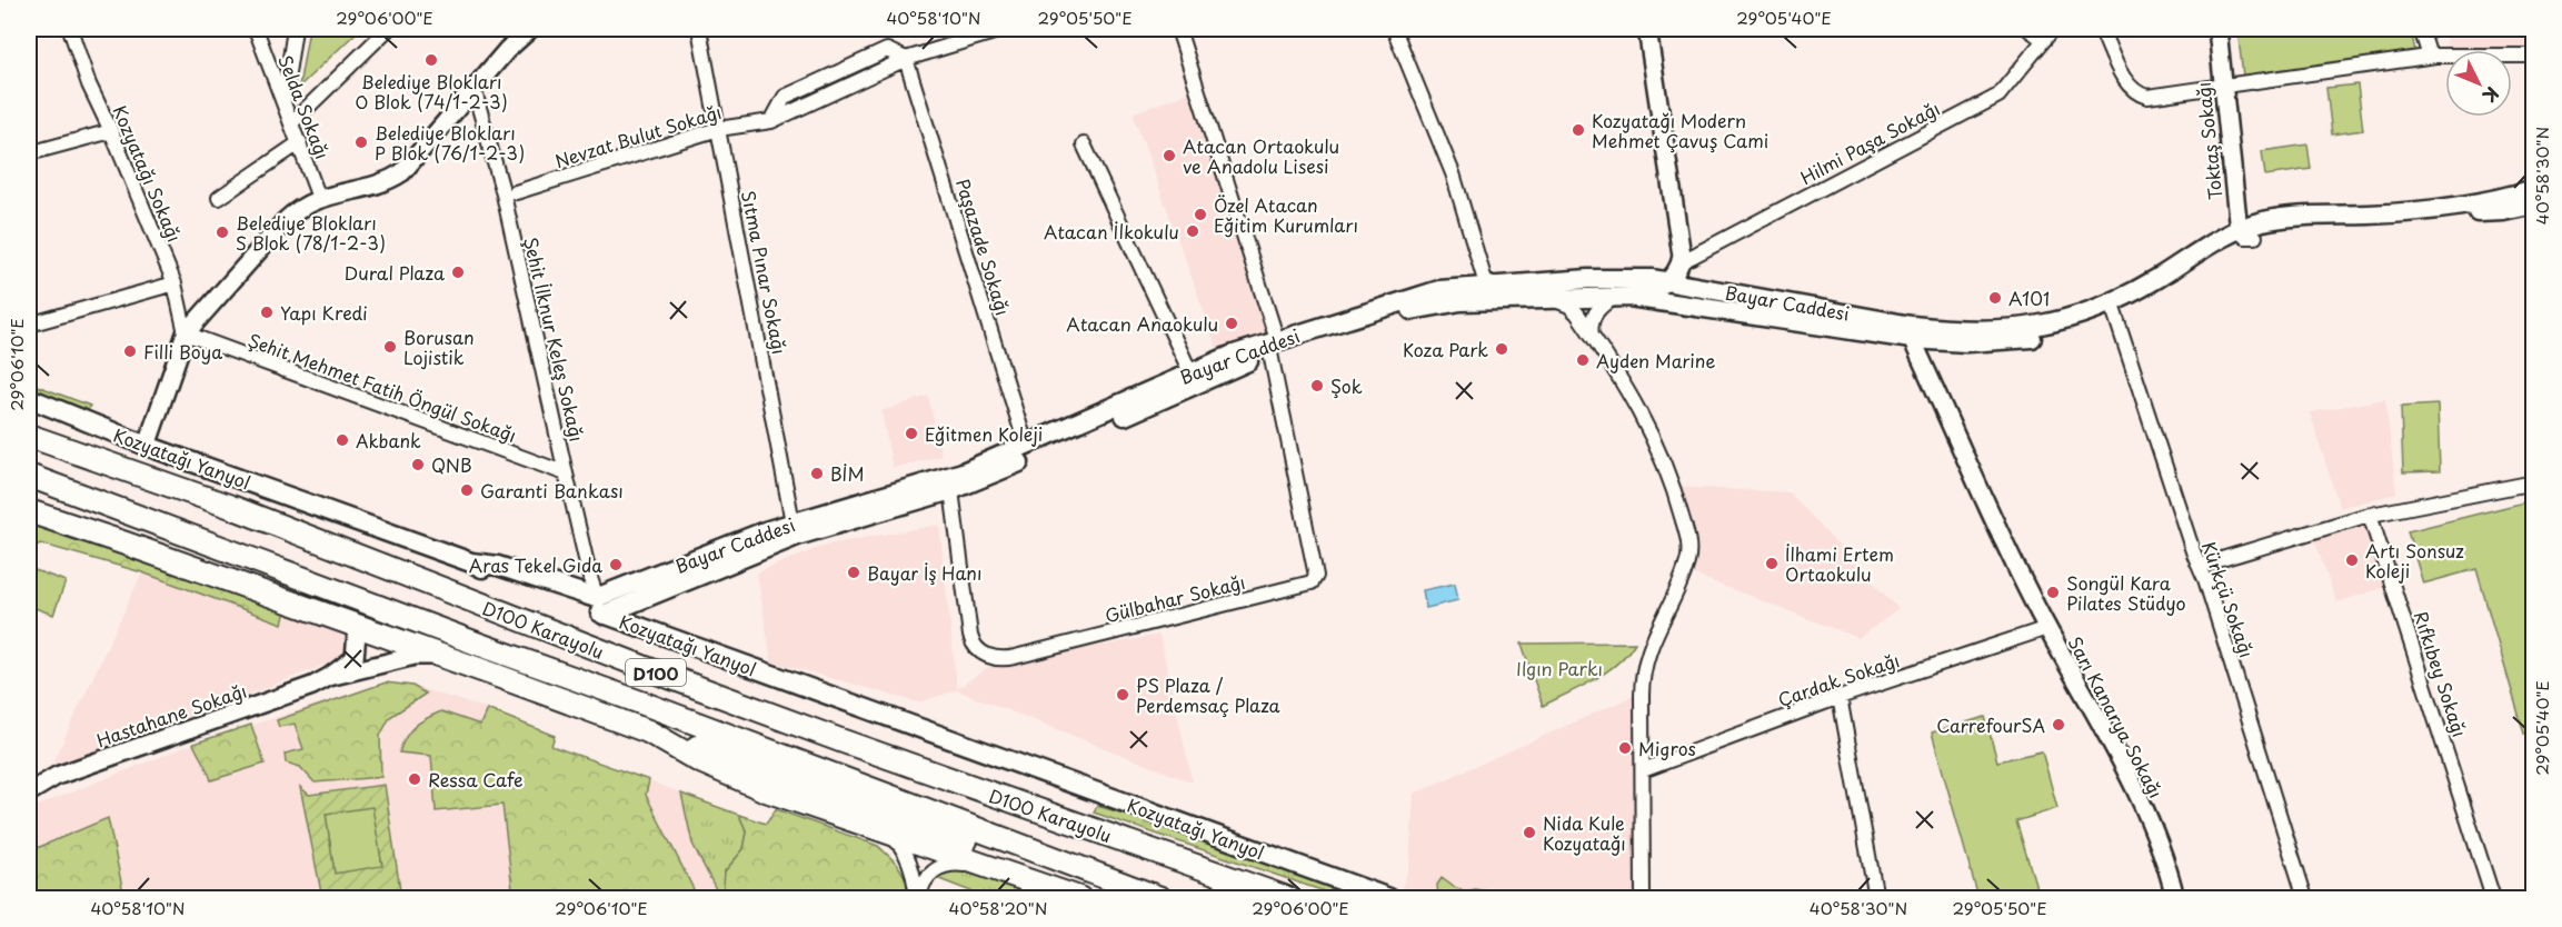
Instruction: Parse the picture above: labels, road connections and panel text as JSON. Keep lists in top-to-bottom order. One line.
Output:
{"streets":{"highway":["D100 Karayolu","D100"],"main road":["Bayar Caddesi","Kozyatağı Yanyol"],"street":["Selda Sokağı","Nevzat Bulut Sokağı","Toktaş Sokağı","Hilmi Paşa Sokağı","Kozyatağı Sokağı","Paşazade Sokağı","Sıtma Pınar Sokağı","Şehit İlknur Keleş Sokağı","Şehit Mehmet Fatih Öngül Sokağı","Gülbahar Sokağı","Kürkçü Sokağı","Rıfkıbey Sokağı","Çardak Sokağı","Hastahane Sokağı","Sarı Kanarya Sokağı"]},"crossings":[["Nevzat Bulut Sokağı","Paşazade Sokağı"],["Nevzat Bulut Sokağı","Sıtma Pınar Sokağı"],["Toktaş Sokağı","Bayar Caddesi"],["Kozyatağı Sokağı","Şehit Mehmet Fatih Öngül Sokağı"],["Paşazade Sokağı","Bayar Caddesi"],["Sıtma Pınar Sokağı","Bayar Caddesi"],["Bayar Caddesi","Şehit İlknur Keleş Sokağı"],["Bayar Caddesi","Kozyatağı Yanyol"],["Bayar Caddesi","Gülbahar Sokağı"],["Bayar Caddesi","Kürkçü Sokağı"],["Bayar Caddesi","Sarı Kanarya Sokağı"],["Şehit İlknur Keleş Sokağı","Şehit Mehmet Fatih Öngül Sokağı"],["Şehit İlknur Keleş Sokağı","Kozyatağı Yanyol"],["Çardak Sokağı","Sarı Kanarya Sokağı"]],"parks":["Ilgın Parkı"],"places":["Belediye Blokları O Blok (74/1-2-3)","Kozyatağı Modern Mehmet Çavuş Cami","Belediye Blokları P Blok (76/1-2-3)","Atacan Ortaokulu ve Anadolu Lisesi","Özel Atacan Eğitim Kurumları","Atacan İlkokulu","Belediye Blokları S Blok (78/1-2-3)","Dural Plaza","A101","Yapı Kredi","Atacan Anaokulu","Borusan Lojistik","Koza Park","Filli Boya","Ayden Marine","Şok","Eğitmen Koleji","Akbank","QNB","BİM","Garanti Bankası","Artı Sonsuz Koleji","İlhami Ertem Ortaokulu","Aras Tekel Gıda","Bayar İş Hanı","Songül Kara Pilates Stüdyo","PS Plaza / Perdemsaç Plaza","CarrefourSA","Migros","Ressa Cafe","Nida Kule Kozyatağı"],"north":"bottom right","coordinates":["29°06'00\"E","40°58'10\"N","29°05'50\"E","29°05'40\"E","40°58'30\"N","29°06'10\"E","40°58'20\"N"]}
